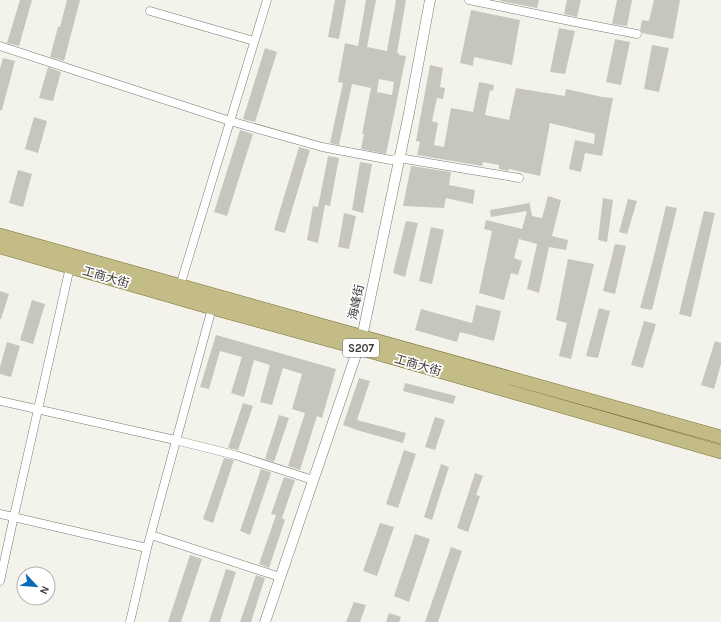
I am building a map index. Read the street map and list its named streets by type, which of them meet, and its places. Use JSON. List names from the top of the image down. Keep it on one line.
{"streets":{"main road":["工商大街","S207"],"street":["海峰街"]},"crossings":[["工商大街","海峰街"]],"north":"bottom right"}
